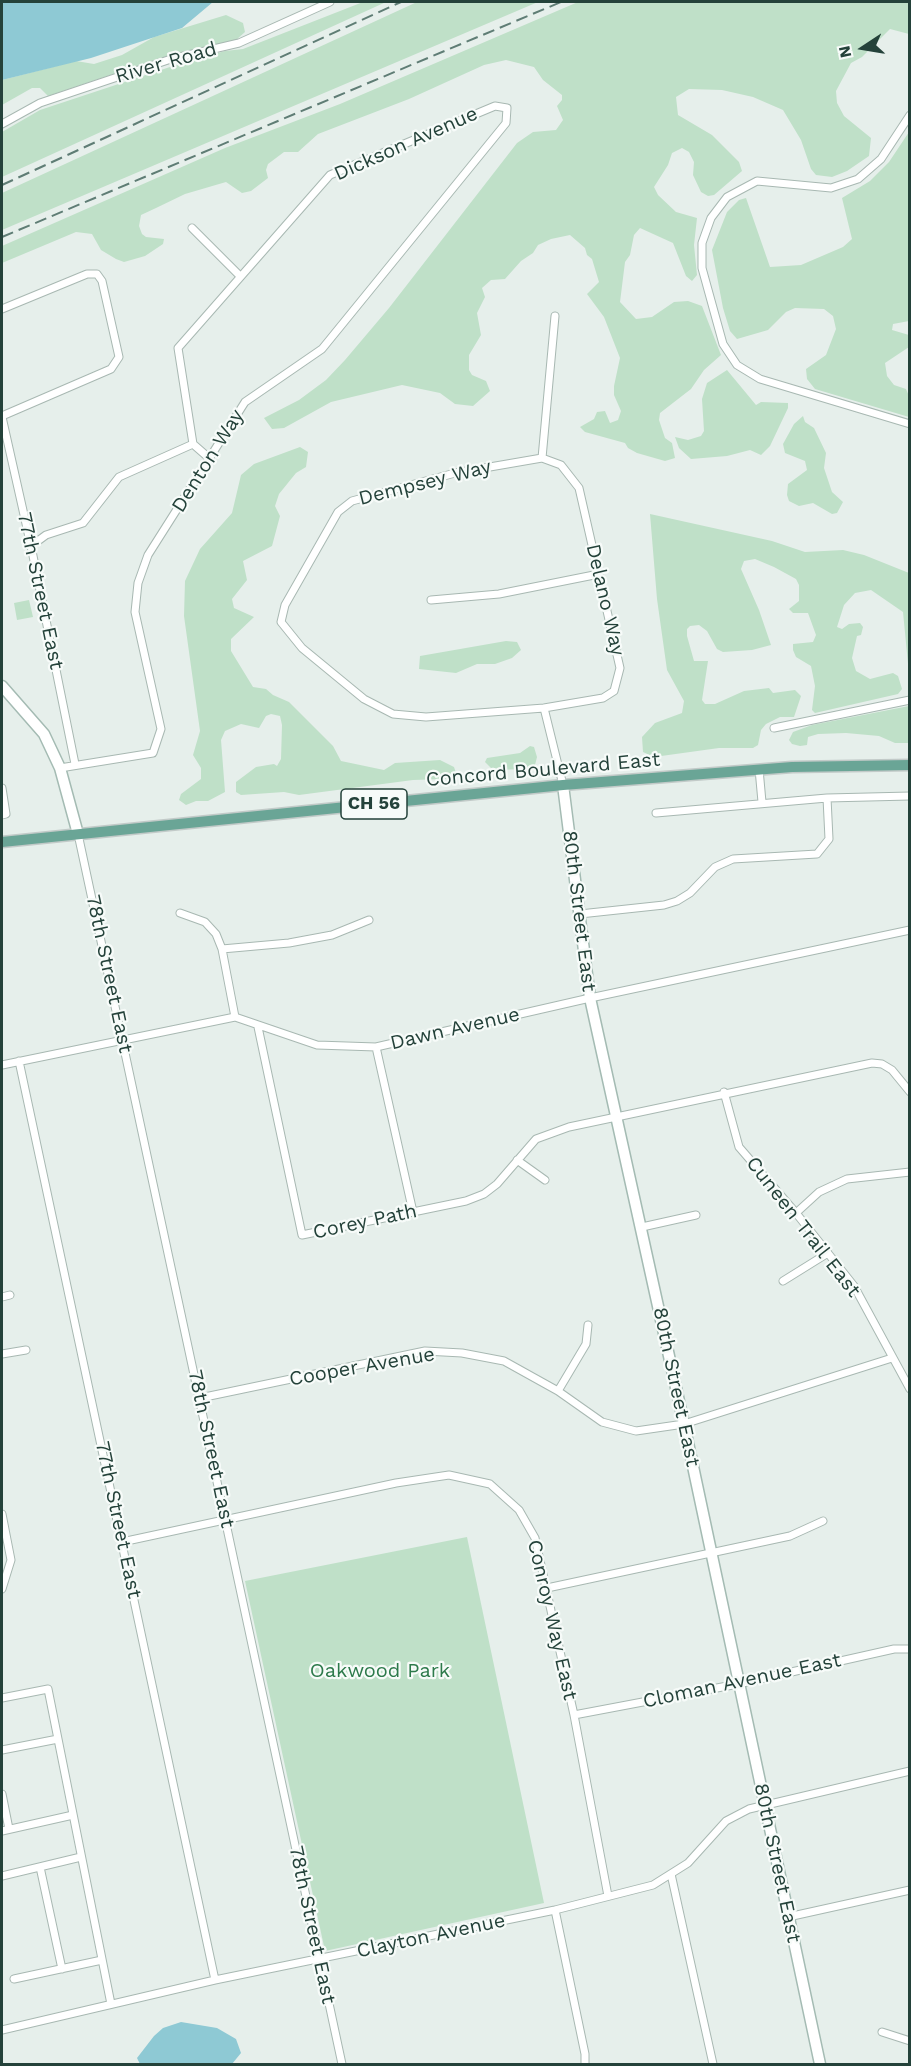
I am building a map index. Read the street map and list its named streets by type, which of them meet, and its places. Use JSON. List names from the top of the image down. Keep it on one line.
{"streets":{"main road":["Concord Boulevard East","CH 56"],"street":["River Road","Dickson Avenue","Denton Way","Dempsey Way","77th Street East","Delano Way","80th Street East","78th Street East","Dawn Avenue","Corey Path","Cuneen Trail East","Cooper Avenue","Conroy Way East","Cloman Avenue East","Clayton Avenue"]},"crossings":[["Dickson Avenue","Denton Way"],["Denton Way","77th Street East"],["Dempsey Way","Delano Way"],["Dempsey Way","80th Street East"],["77th Street East","Conroy Way East"],["77th Street East","Clayton Avenue"],["Delano Way","80th Street East"],["Concord Boulevard East","80th Street East"],["Concord Boulevard East","78th Street East"],["80th Street East","Dawn Avenue"],["80th Street East","Corey Path"],["80th Street East","Cooper Avenue"],["80th Street East","Cloman Avenue East"],["80th Street East","Clayton Avenue"],["78th Street East","Cooper Avenue"],["78th Street East","Conroy Way East"],["78th Street East","Clayton Avenue"],["Dawn Avenue","Corey Path"],["Corey Path","Cuneen Trail East"],["Cuneen Trail East","Cooper Avenue"],["Conroy Way East","Cloman Avenue East"],["Conroy Way East","Clayton Avenue"]],"parks":["Oakwood Park"],"north":"left"}
